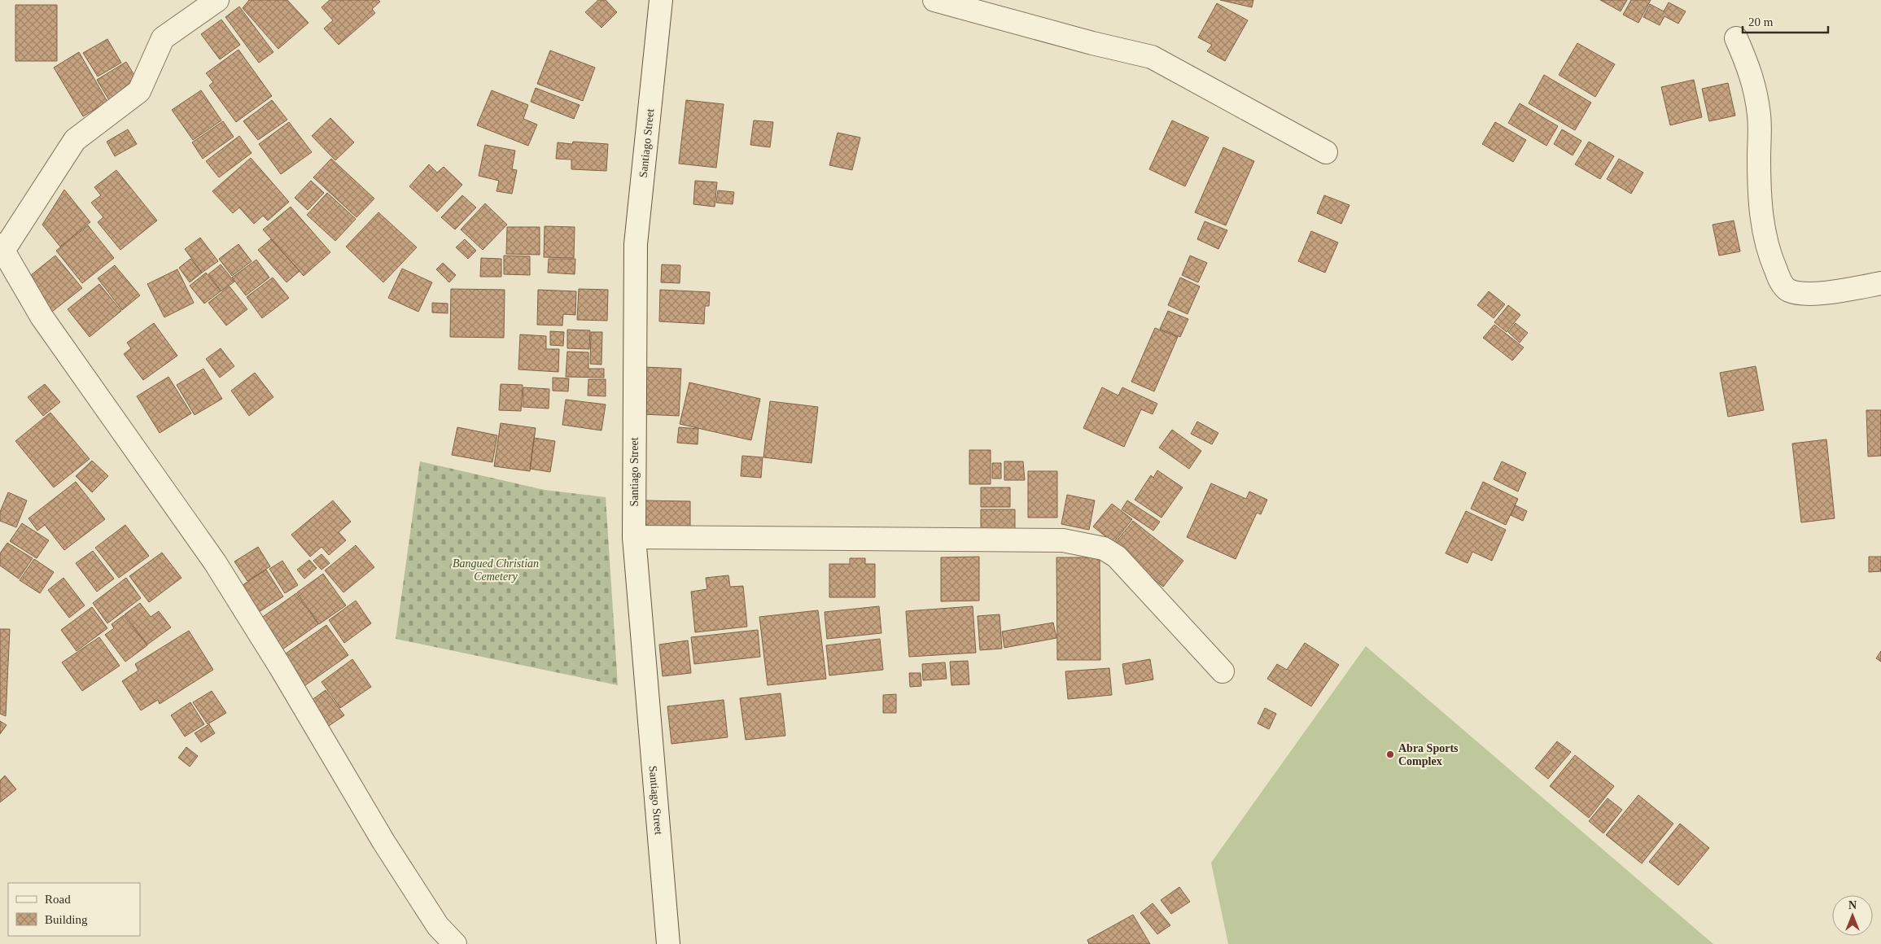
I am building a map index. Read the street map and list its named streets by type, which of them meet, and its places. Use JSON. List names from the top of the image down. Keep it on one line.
{"streets":{"street":["Santiago Street"]},"parks":["Bangued Christian Cemetery"],"places":["Abra Sports Complex"],"legend":["Road","Building"],"scale_bar":"20 m","north":"top"}
